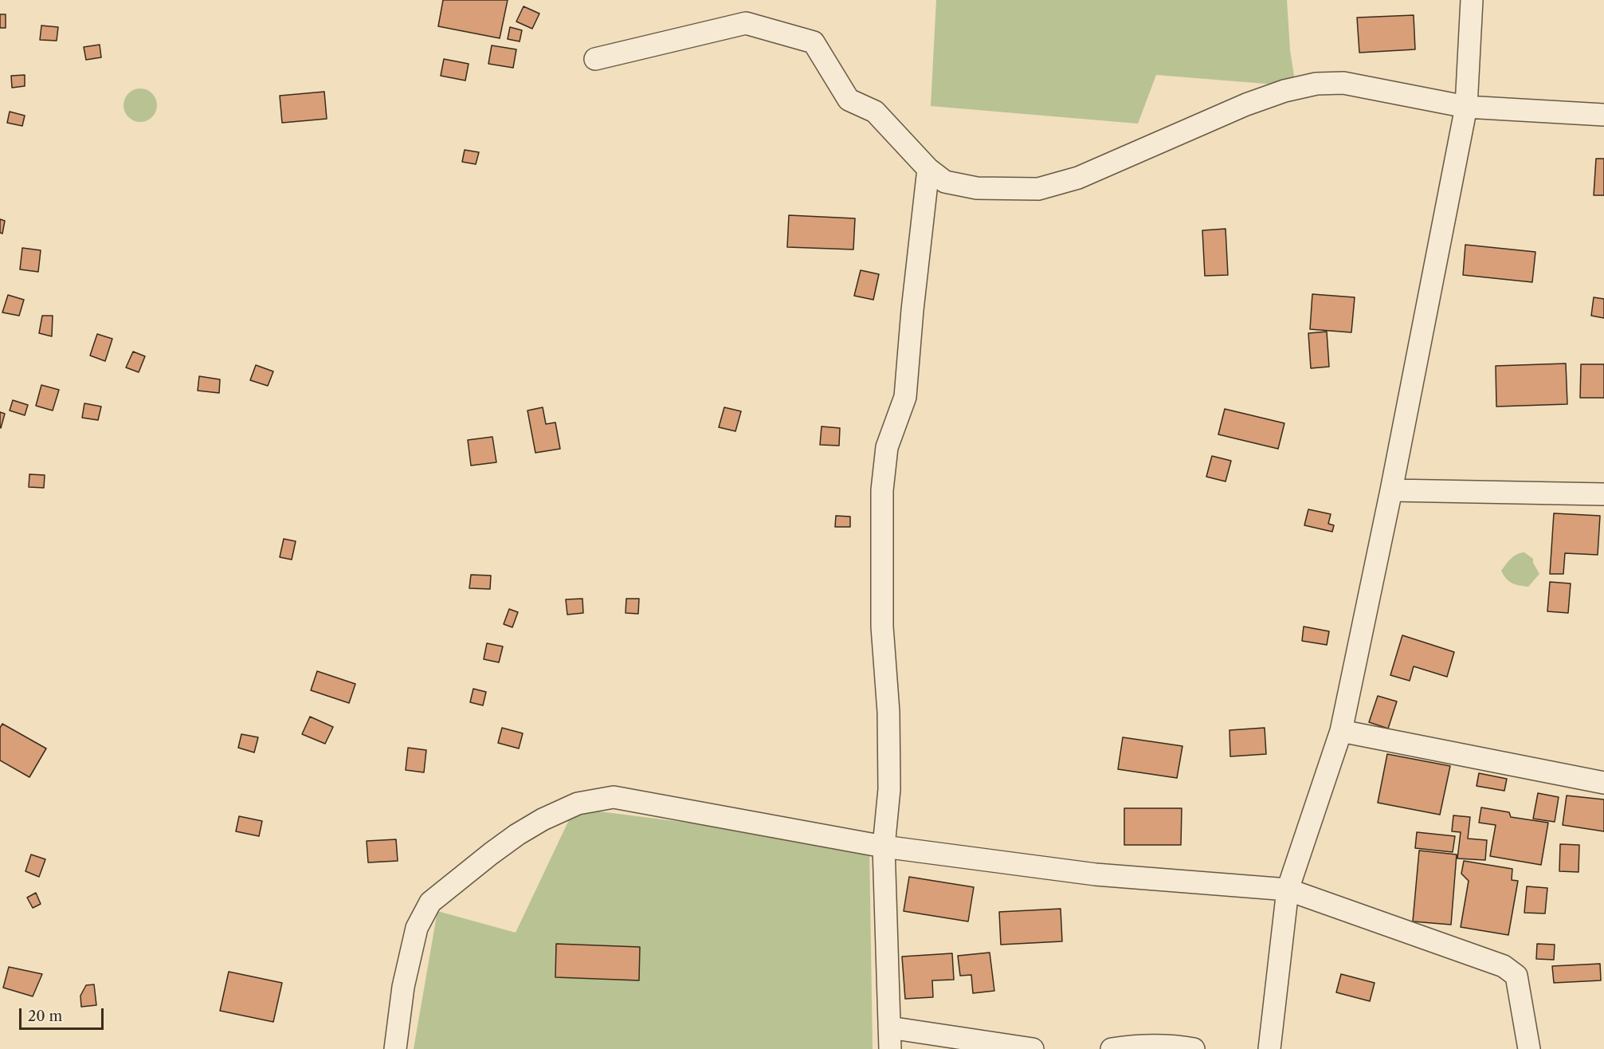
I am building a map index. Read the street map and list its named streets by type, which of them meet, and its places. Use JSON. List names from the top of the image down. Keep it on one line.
{"scale_bar":"20 m"}
